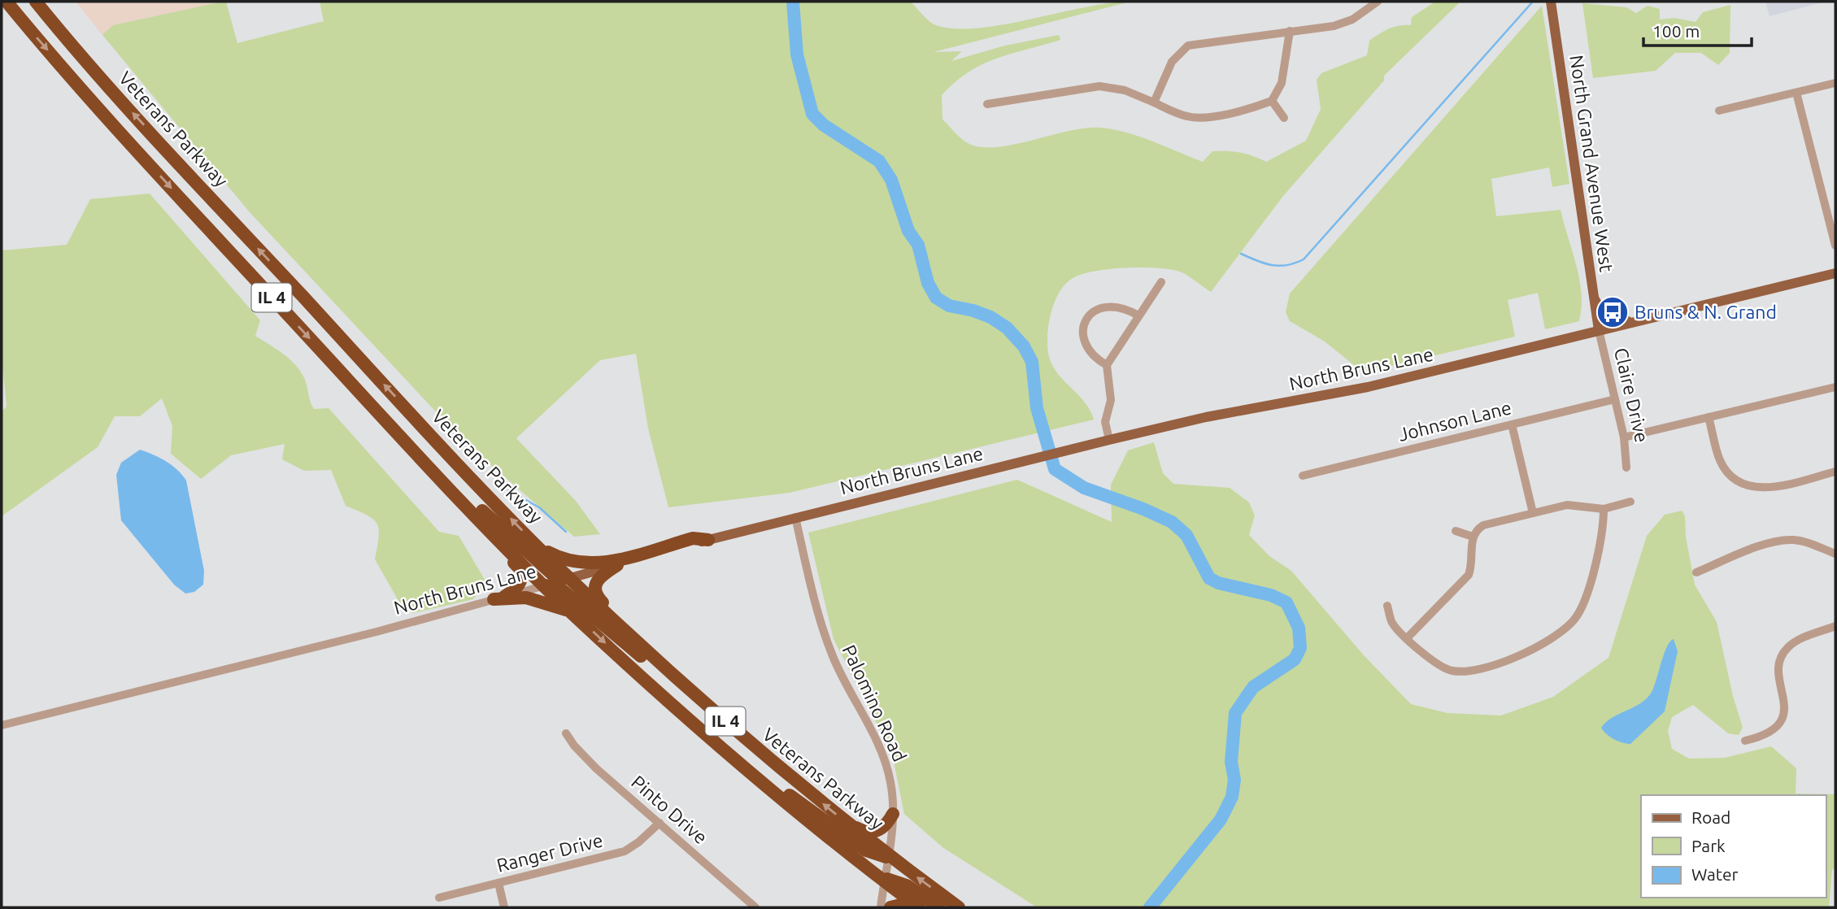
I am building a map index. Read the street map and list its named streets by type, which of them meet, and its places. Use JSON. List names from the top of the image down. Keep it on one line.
{"streets":{"highway":["Veterans Parkway","IL 4"],"main road":["North Grand Avenue West","North Bruns Lane"],"street":["Claire Drive","Johnson Lane","Palomino Road","Pinto Drive","Ranger Drive"]},"crossings":[["Veterans Parkway","North Bruns Lane"],["Veterans Parkway","Palomino Road"],["North Grand Avenue West","North Bruns Lane"],["North Grand Avenue West","Claire Drive"],["IL 4","North Bruns Lane"],["IL 4","Palomino Road"],["North Bruns Lane","Claire Drive"],["North Bruns Lane","Palomino Road"],["Claire Drive","Johnson Lane"],["Pinto Drive","Ranger Drive"]],"places":{"bus stop":["Bruns & N. Grand"]},"legend":["Road","Park","Water"],"scale_bar":"100 m"}
